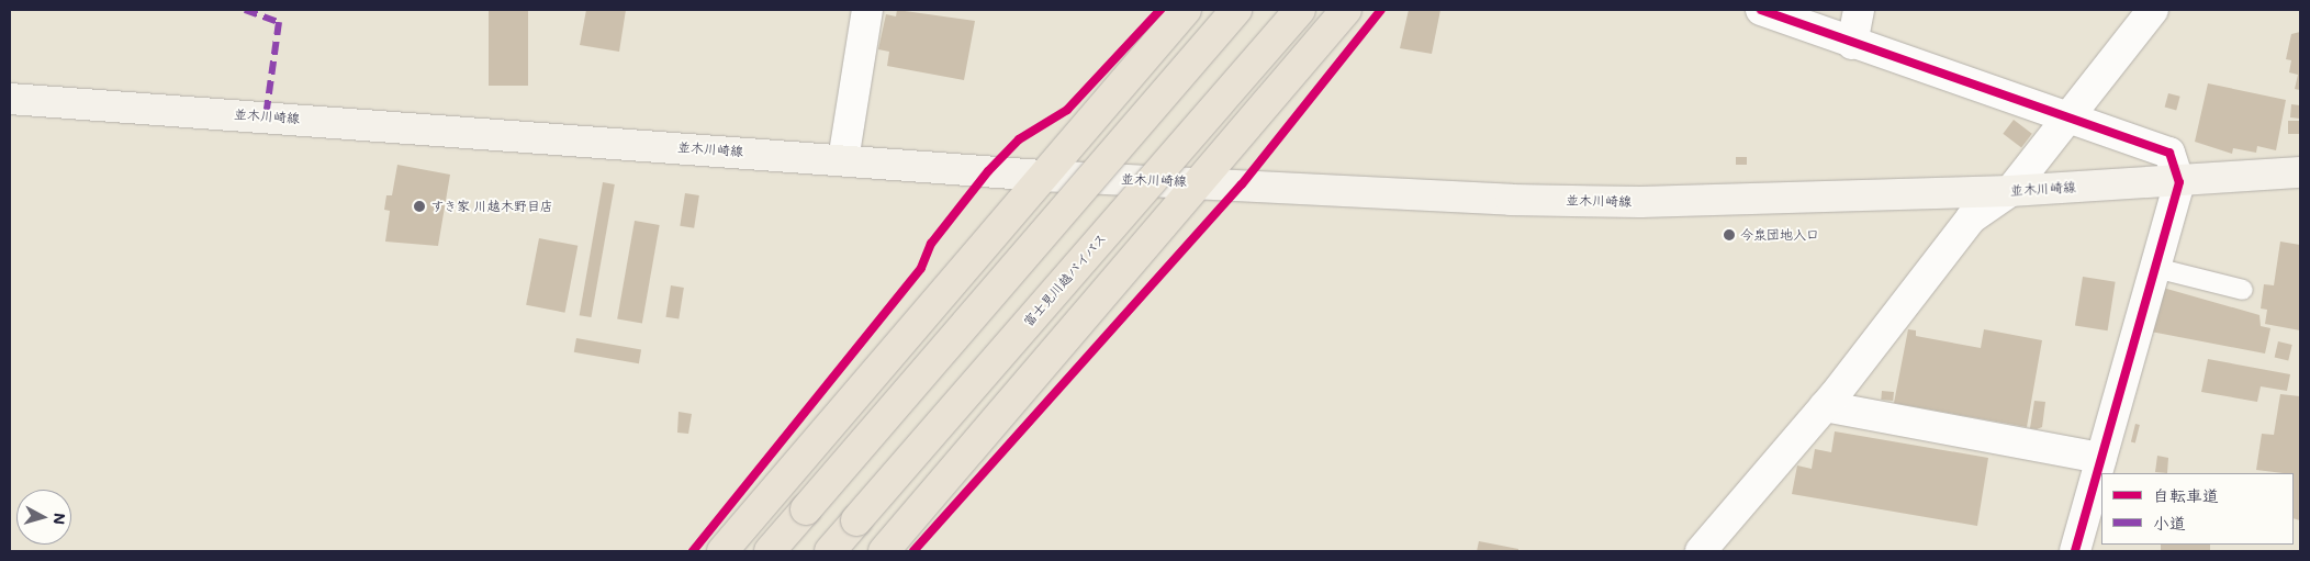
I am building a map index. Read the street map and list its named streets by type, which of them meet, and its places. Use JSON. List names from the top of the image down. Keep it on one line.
{"streets":{"highway":["富士見川越バイパス"],"main road":["並木川崎線"]},"places":["すき家 川越木野目店","今泉団地入口"],"legend":["自転車道","小道"],"north":"right"}
